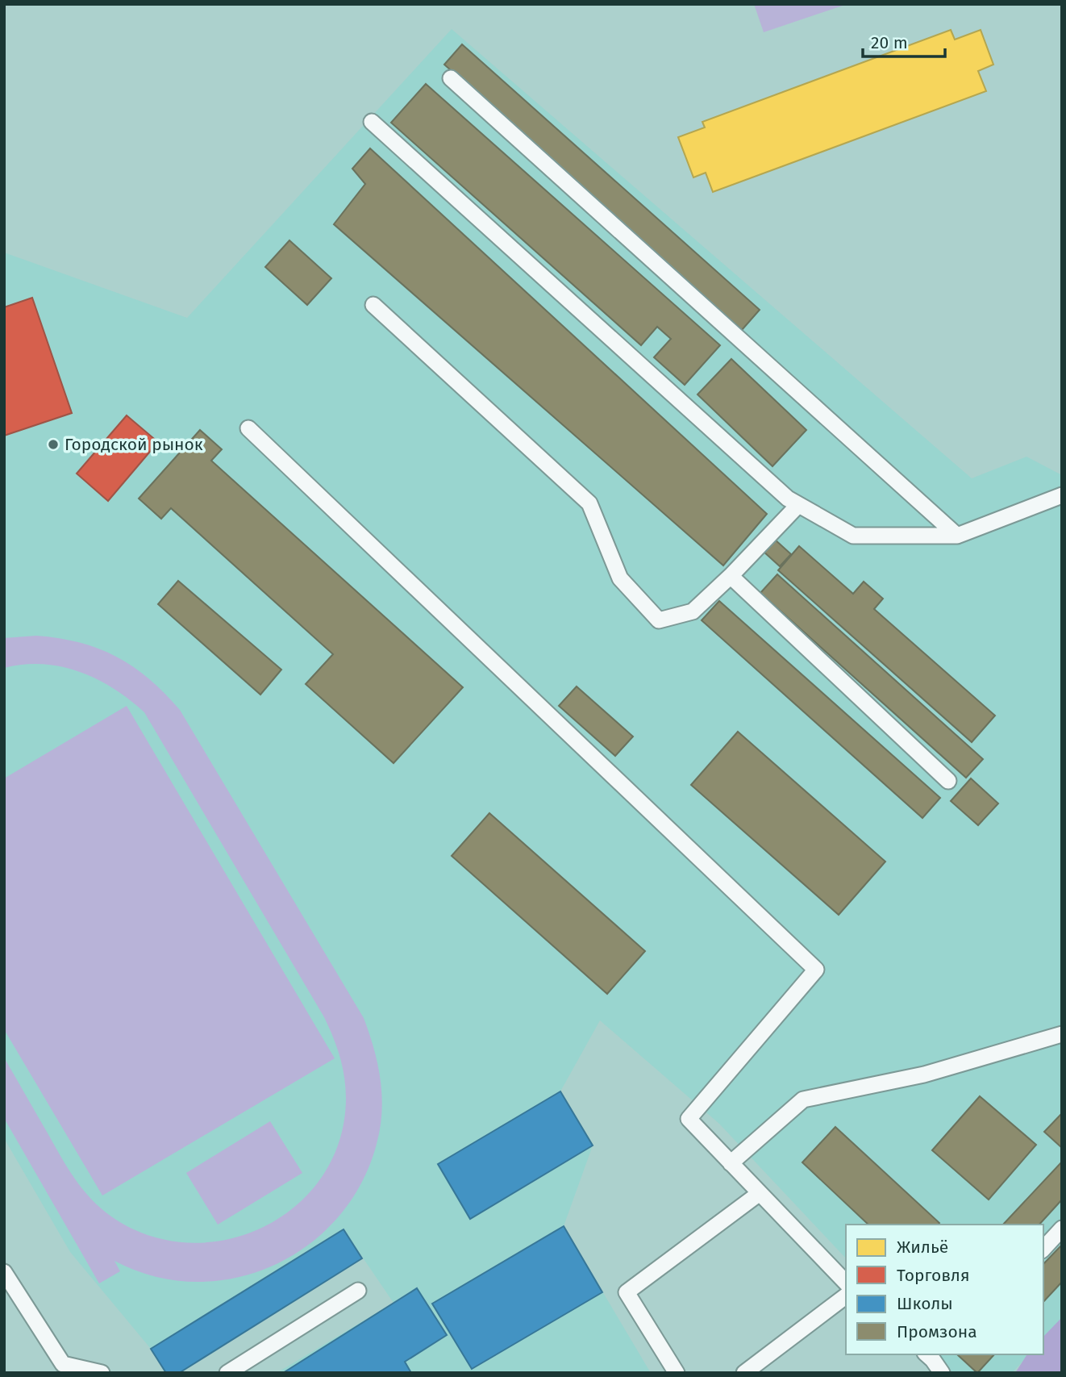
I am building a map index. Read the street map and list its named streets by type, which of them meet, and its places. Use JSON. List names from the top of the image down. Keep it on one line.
{"places":["Городской рынок"],"legend":["Жильё","Торговля","Школы","Промзона"],"scale_bar":"20 m"}
